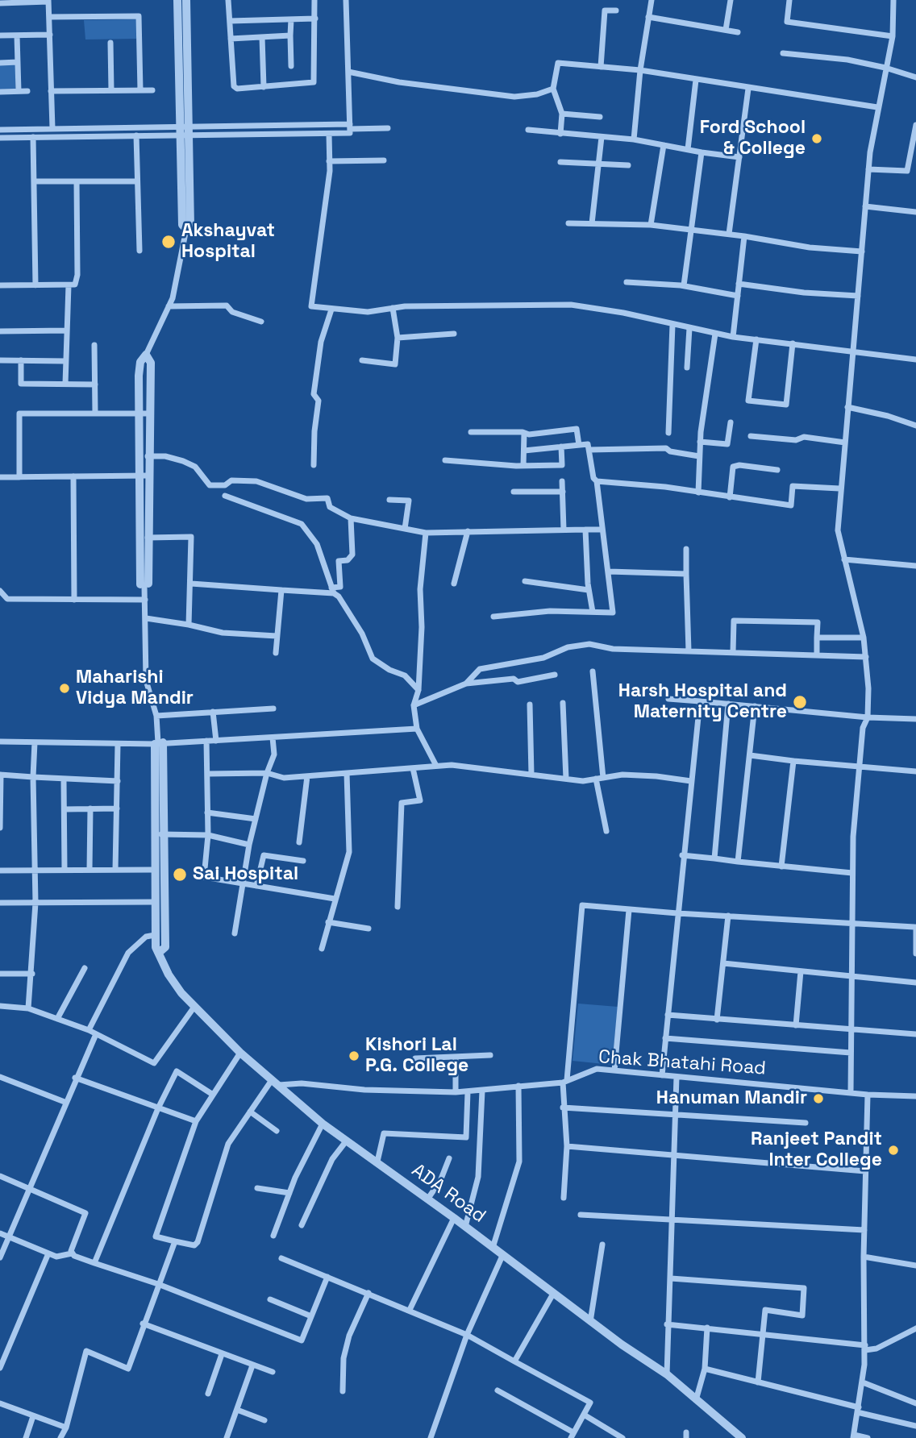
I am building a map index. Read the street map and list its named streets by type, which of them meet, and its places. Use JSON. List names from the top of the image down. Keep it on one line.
{"streets":{"street":["Chak Bhatahi Road","ADA Road"]},"crossings":[["Chak Bhatahi Road","ADA Road"]],"places":["Ford School & College","Akshayvat Hospital","Maharishi Vidya Mandir","Harsh Hospital and Maternity Centre","Sai Hospital","Kishori Lal P.G. College","Hanuman Mandir","Ranjeet Pandit Inter College"]}
